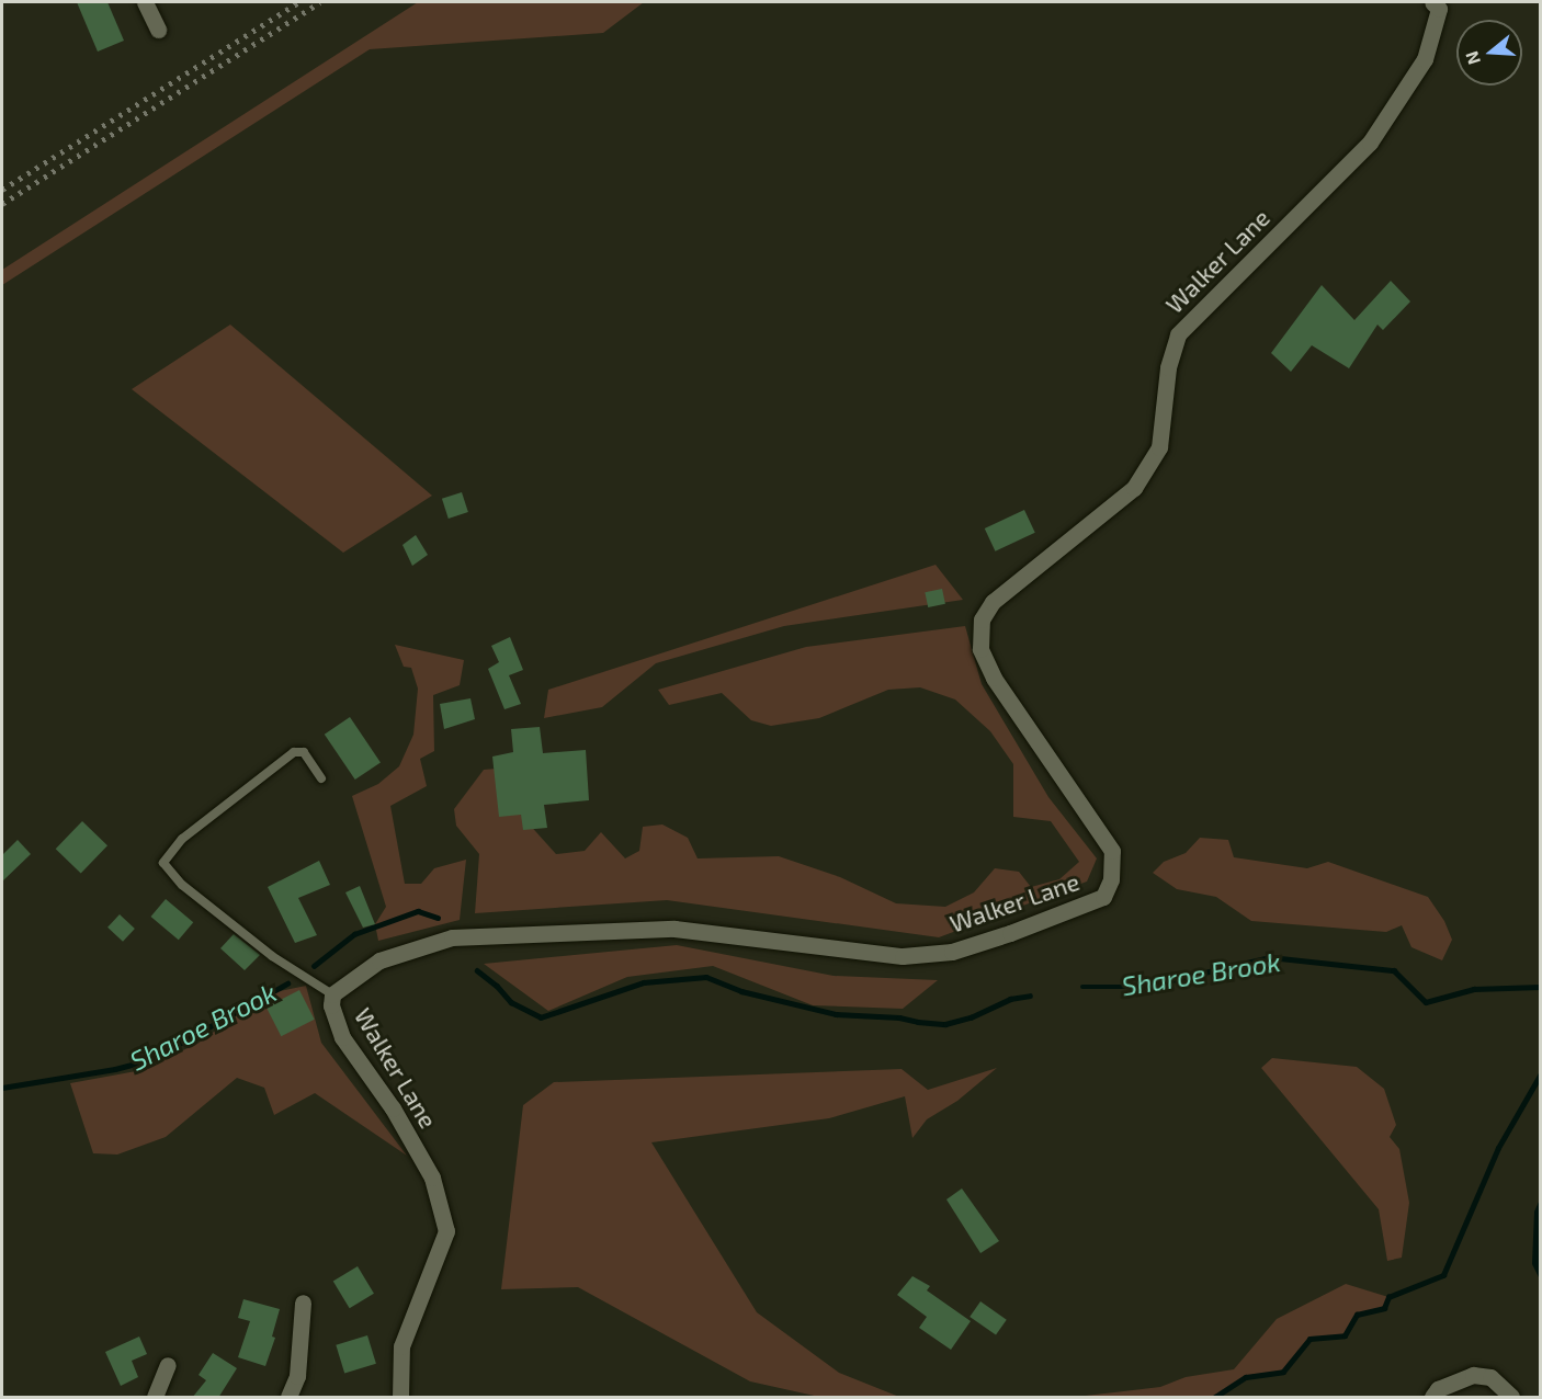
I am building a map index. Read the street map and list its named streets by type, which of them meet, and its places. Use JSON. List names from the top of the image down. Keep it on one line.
{"streets":{"street":["Walker Lane"]},"water":["Sharoe Brook"],"north":"left"}
